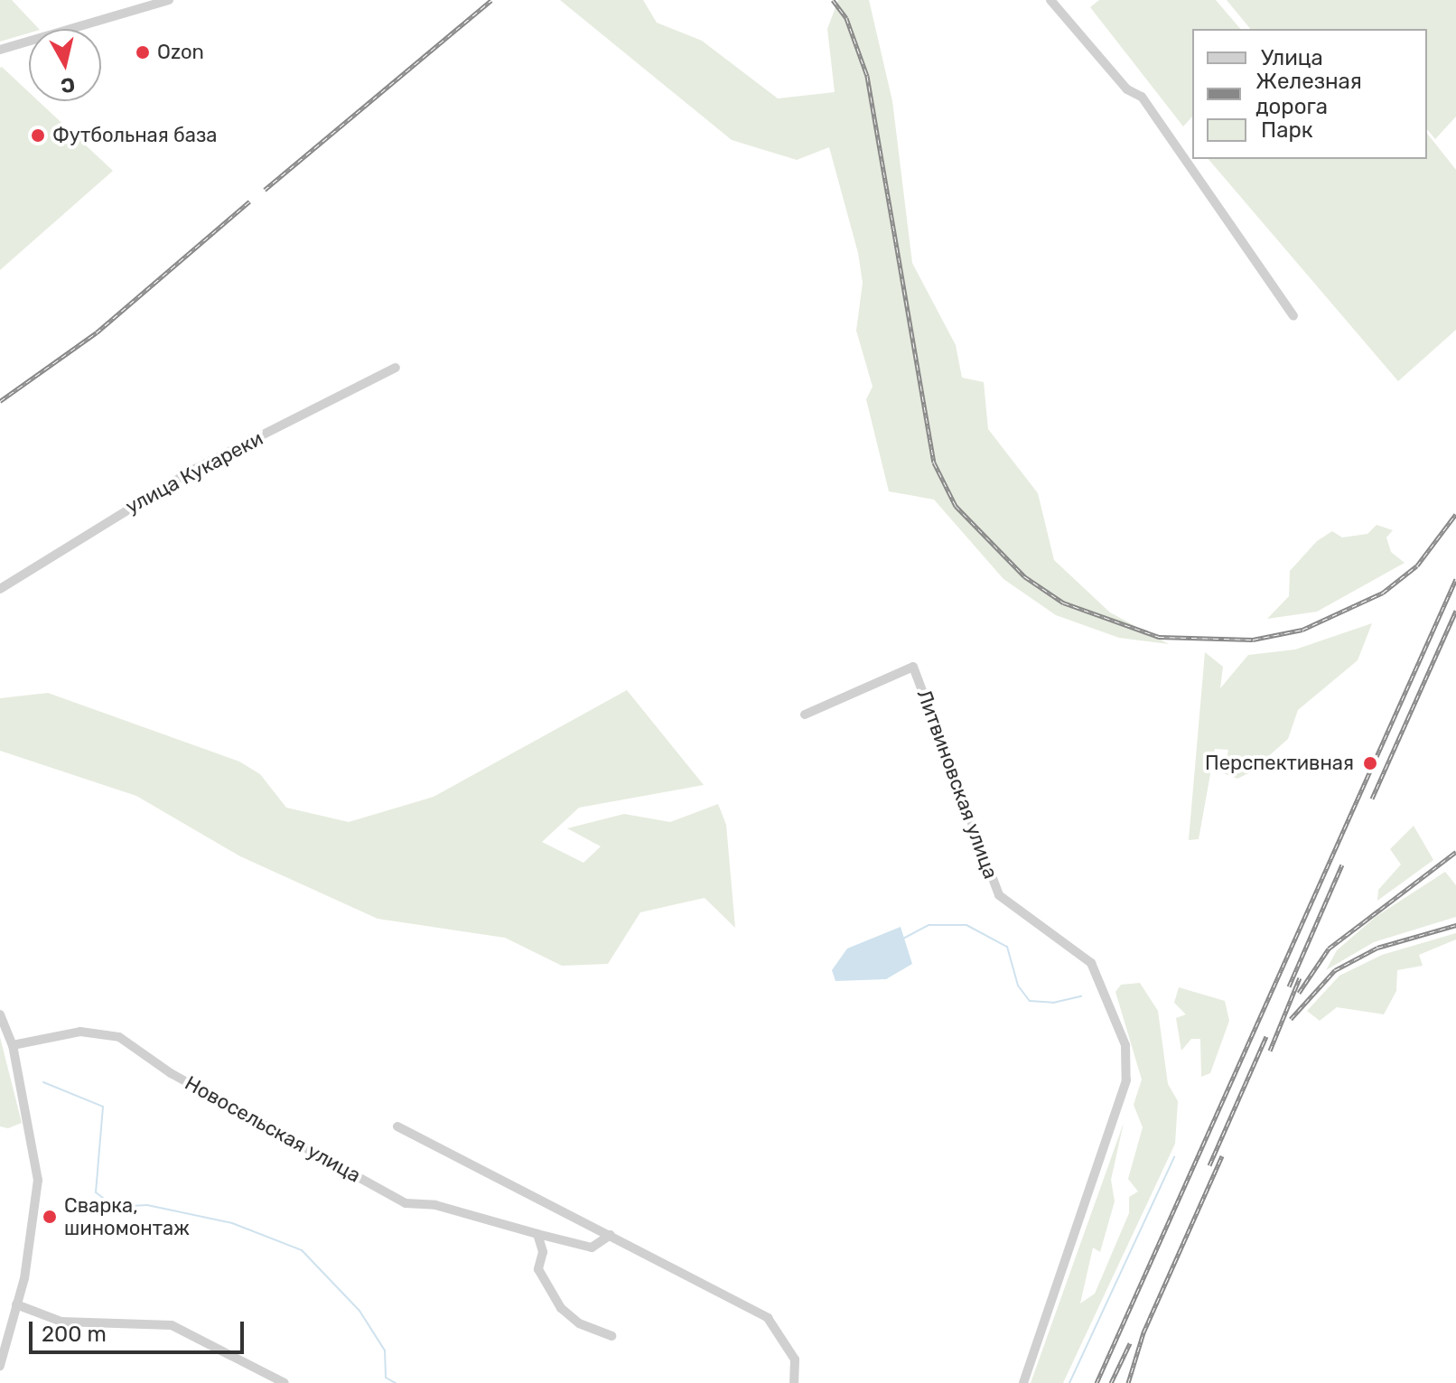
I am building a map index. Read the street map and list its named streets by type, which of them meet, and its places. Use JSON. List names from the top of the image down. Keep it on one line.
{"streets":{"street":["улица Кукареки","Литвиновская улица","Новосельская улица"]},"places":["Ozon","Футбольная база","Перспективная","Сварка, шиномонтаж"],"legend":["Улица","Железная дорога","Парк"],"scale_bar":"200 m","north":"bottom"}
